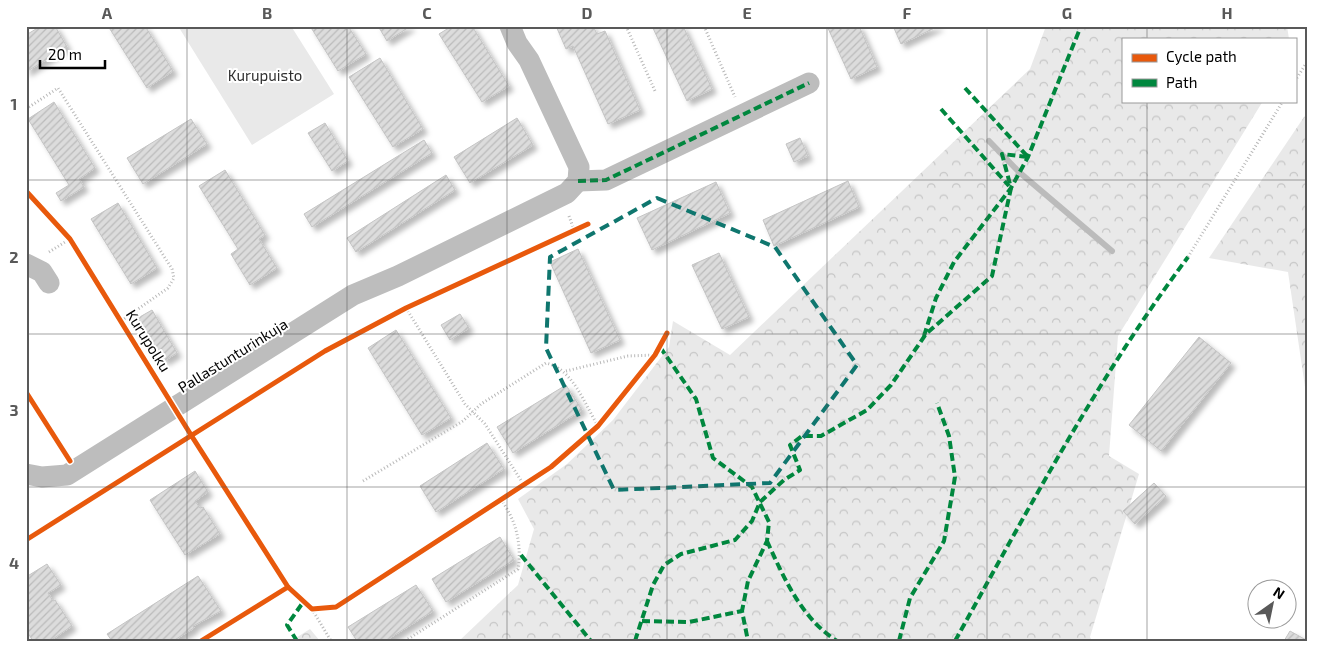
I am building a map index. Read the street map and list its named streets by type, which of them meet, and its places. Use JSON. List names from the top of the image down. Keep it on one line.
{"streets":{"street":["Pallastunturinkuja"],"cycle path":["Kurupolku"]},"parks":["Kurupuisto"],"legend":["Cycle path","Path"],"scale_bar":"20 m","north":"top right","grid":{"columns":["A","B","C","D","E","F","G","H"],"rows":["1","2","3","4"]}}
